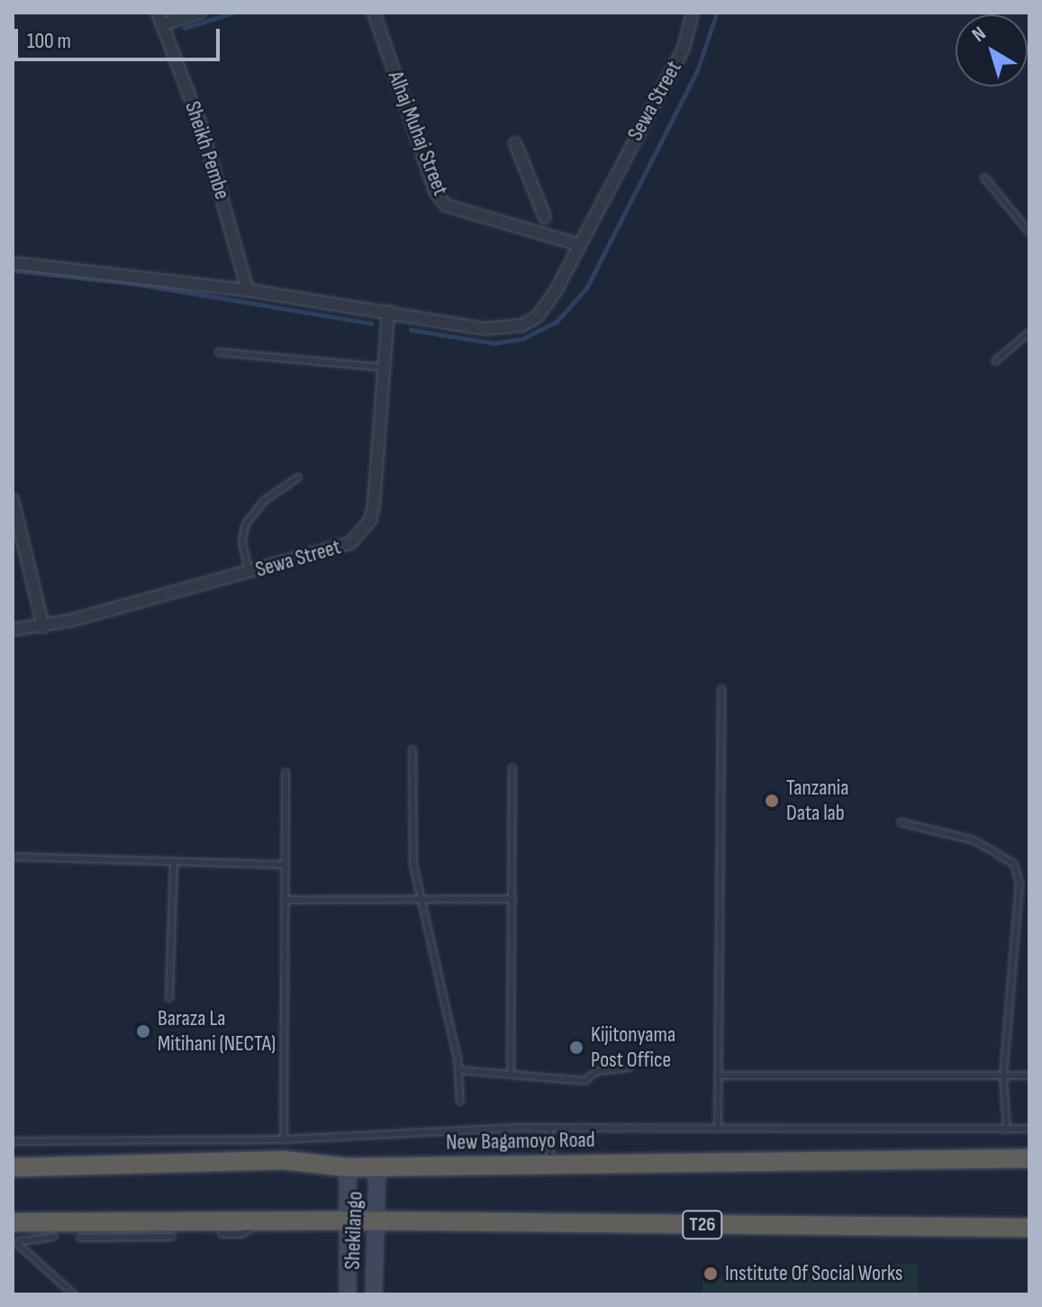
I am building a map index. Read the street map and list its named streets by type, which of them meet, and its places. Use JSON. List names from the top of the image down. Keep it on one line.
{"streets":{"highway":["New Bagamoyo Road","T26"],"main road":["Shekilango"],"street":["Sewa Street","Alhaj Muhaj Street","Sheikh Pembe"]},"crossings":[["Sewa Street","Alhaj Muhaj Street"],["Sewa Street","Sheikh Pembe"],["New Bagamoyo Road","Shekilango"],["T26","Shekilango"]],"places":["Tanzania Data lab","Baraza La Mitihani (NECTA)","Kijitonyama Post Office","Institute Of Social Works"],"scale_bar":"100 m","north":"top left"}
